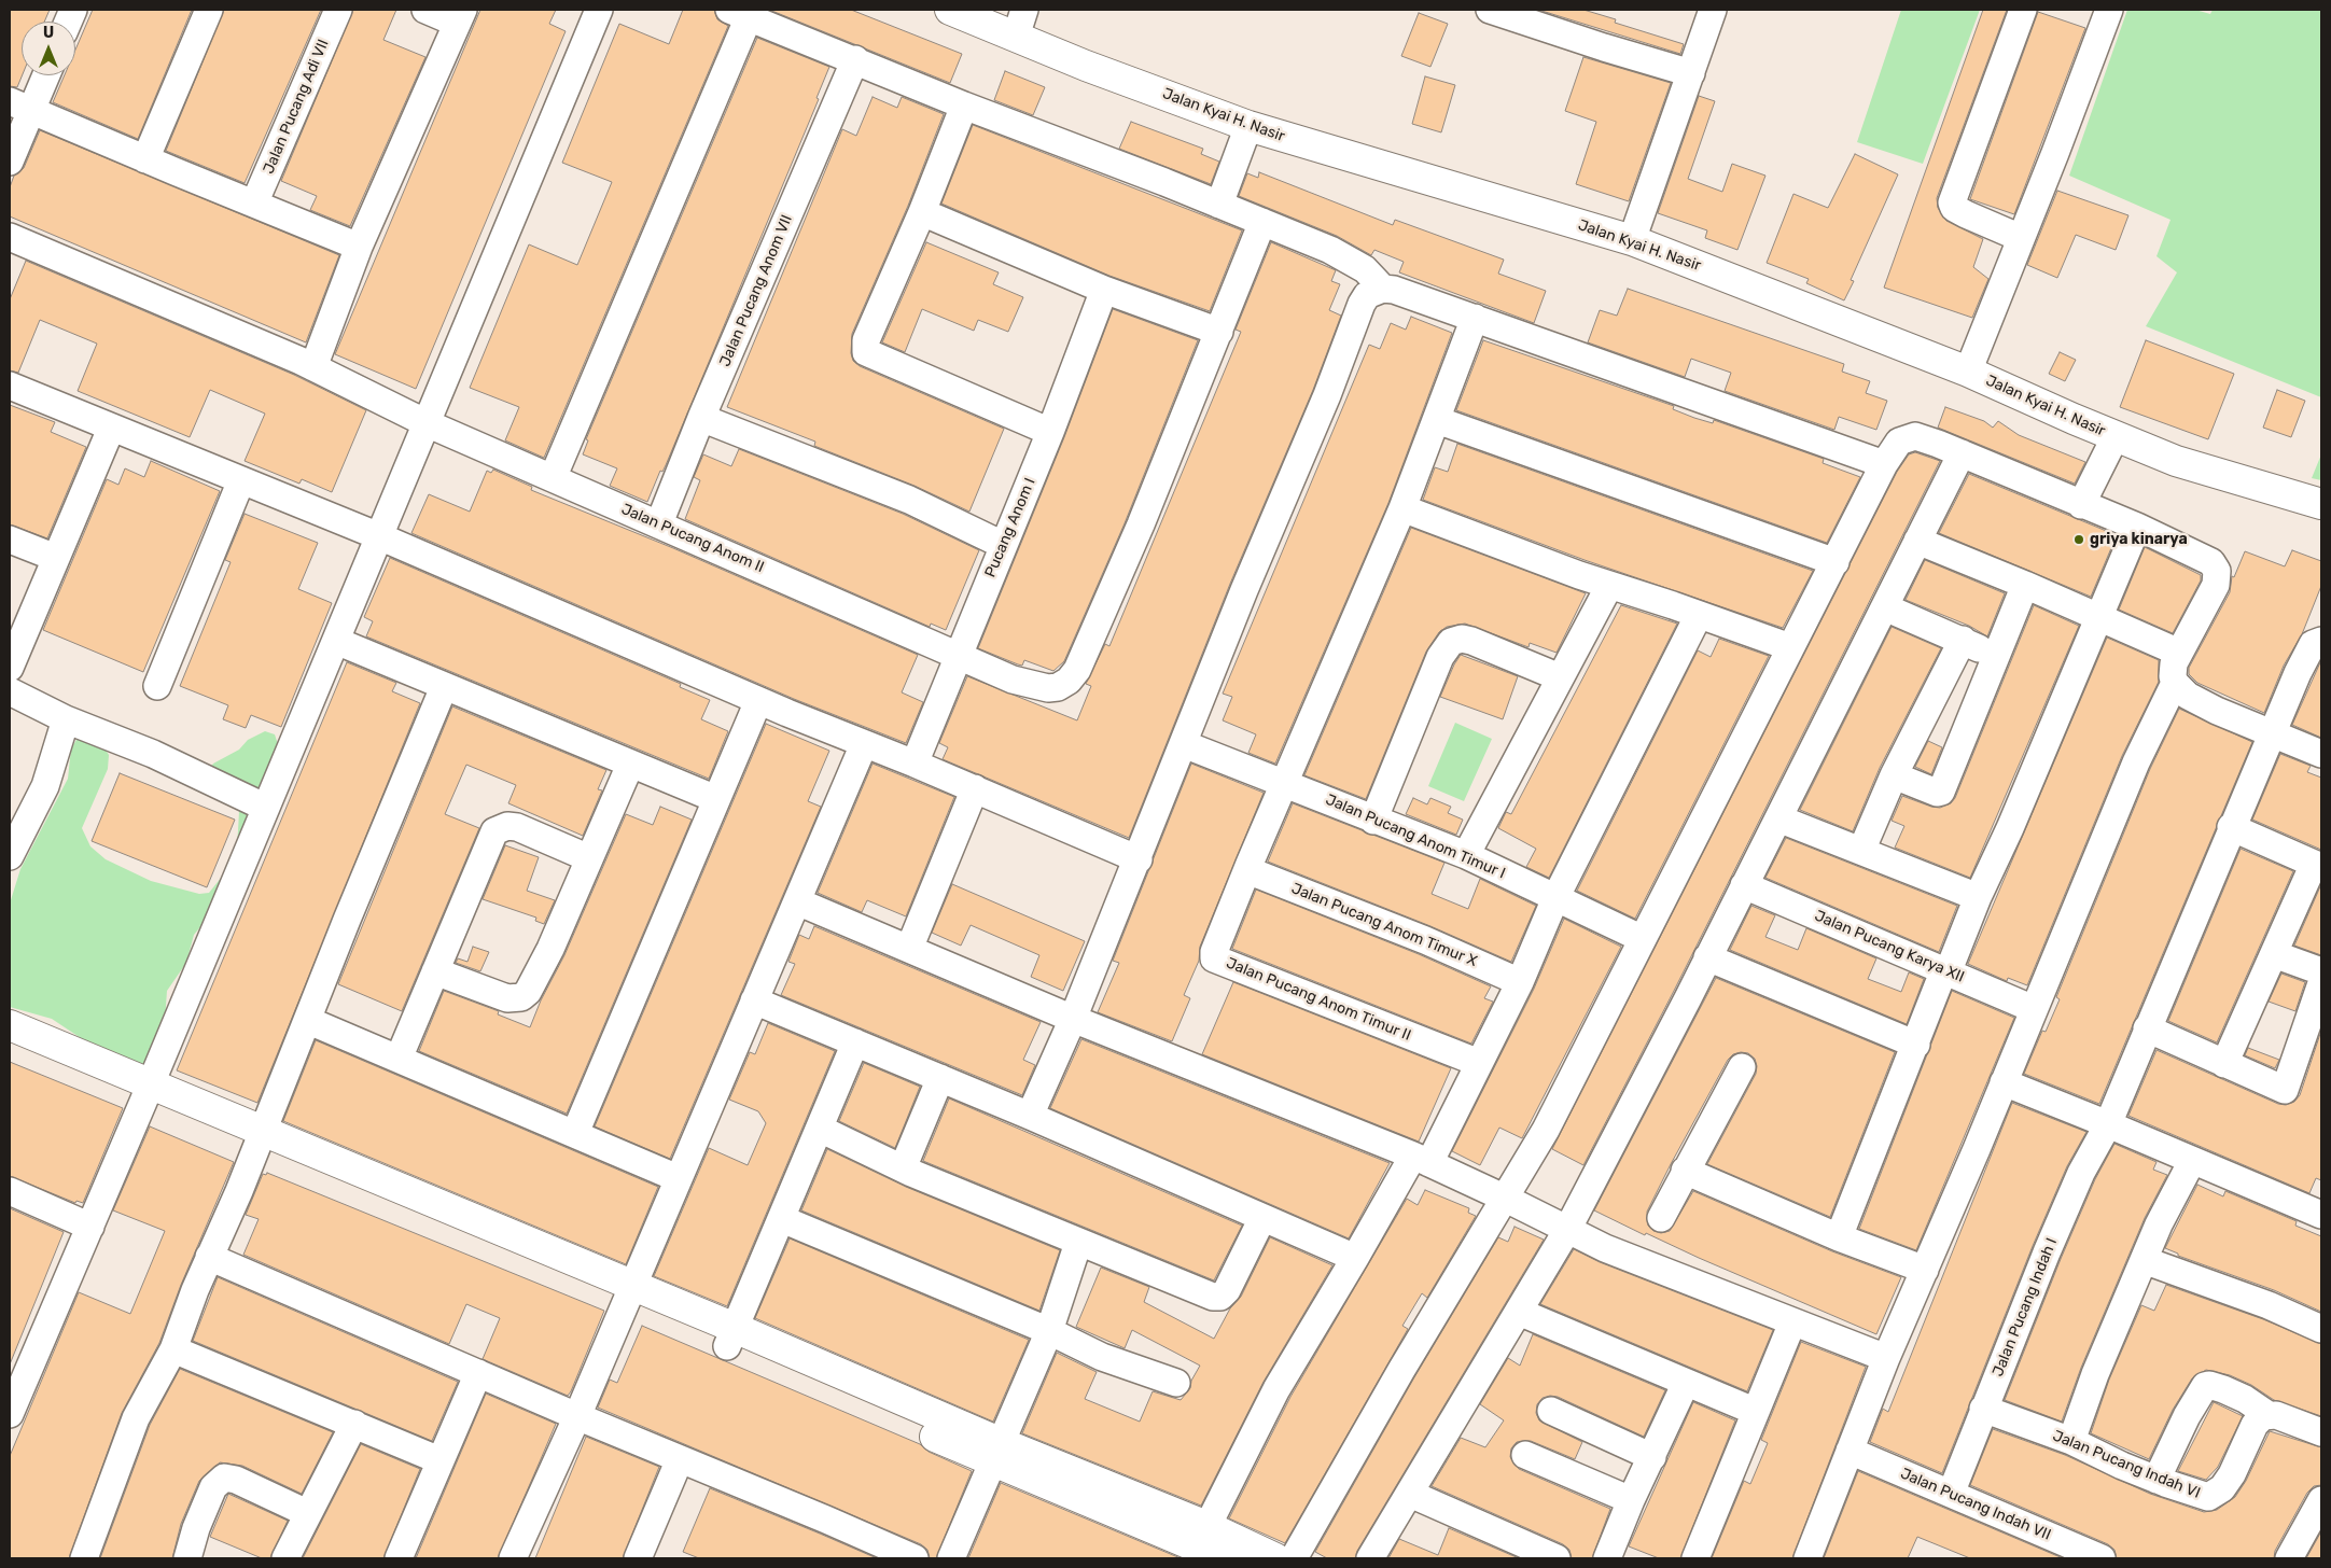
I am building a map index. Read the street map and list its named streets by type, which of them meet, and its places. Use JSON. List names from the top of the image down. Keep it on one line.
{"streets":{"main road":["Jalan Kyai H. Nasir"],"street":["Jalan Pucang Adi VII","Jalan Pucang Anom VII","Pucang Anom I","Jalan Pucang Anom II","Jalan Pucang Anom Timur I","Jalan Pucang Anom Timur X","Jalan Pucang Karya XII","Jalan Pucang Anom Timur II","Jalan Pucang Indah I","Jalan Pucang Indah VI","Jalan Pucang Indah VII"]},"crossings":[["Jalan Pucang Anom VII","Jalan Pucang Anom II"],["Pucang Anom I","Jalan Pucang Anom II"],["Jalan Pucang Anom Timur I","Jalan Pucang Anom Timur II"],["Jalan Pucang Anom Timur X","Jalan Pucang Anom Timur II"],["Jalan Pucang Indah I","Jalan Pucang Indah VI"],["Jalan Pucang Indah I","Jalan Pucang Indah VII"]],"places":["griya kinarya"],"north":"top"}
